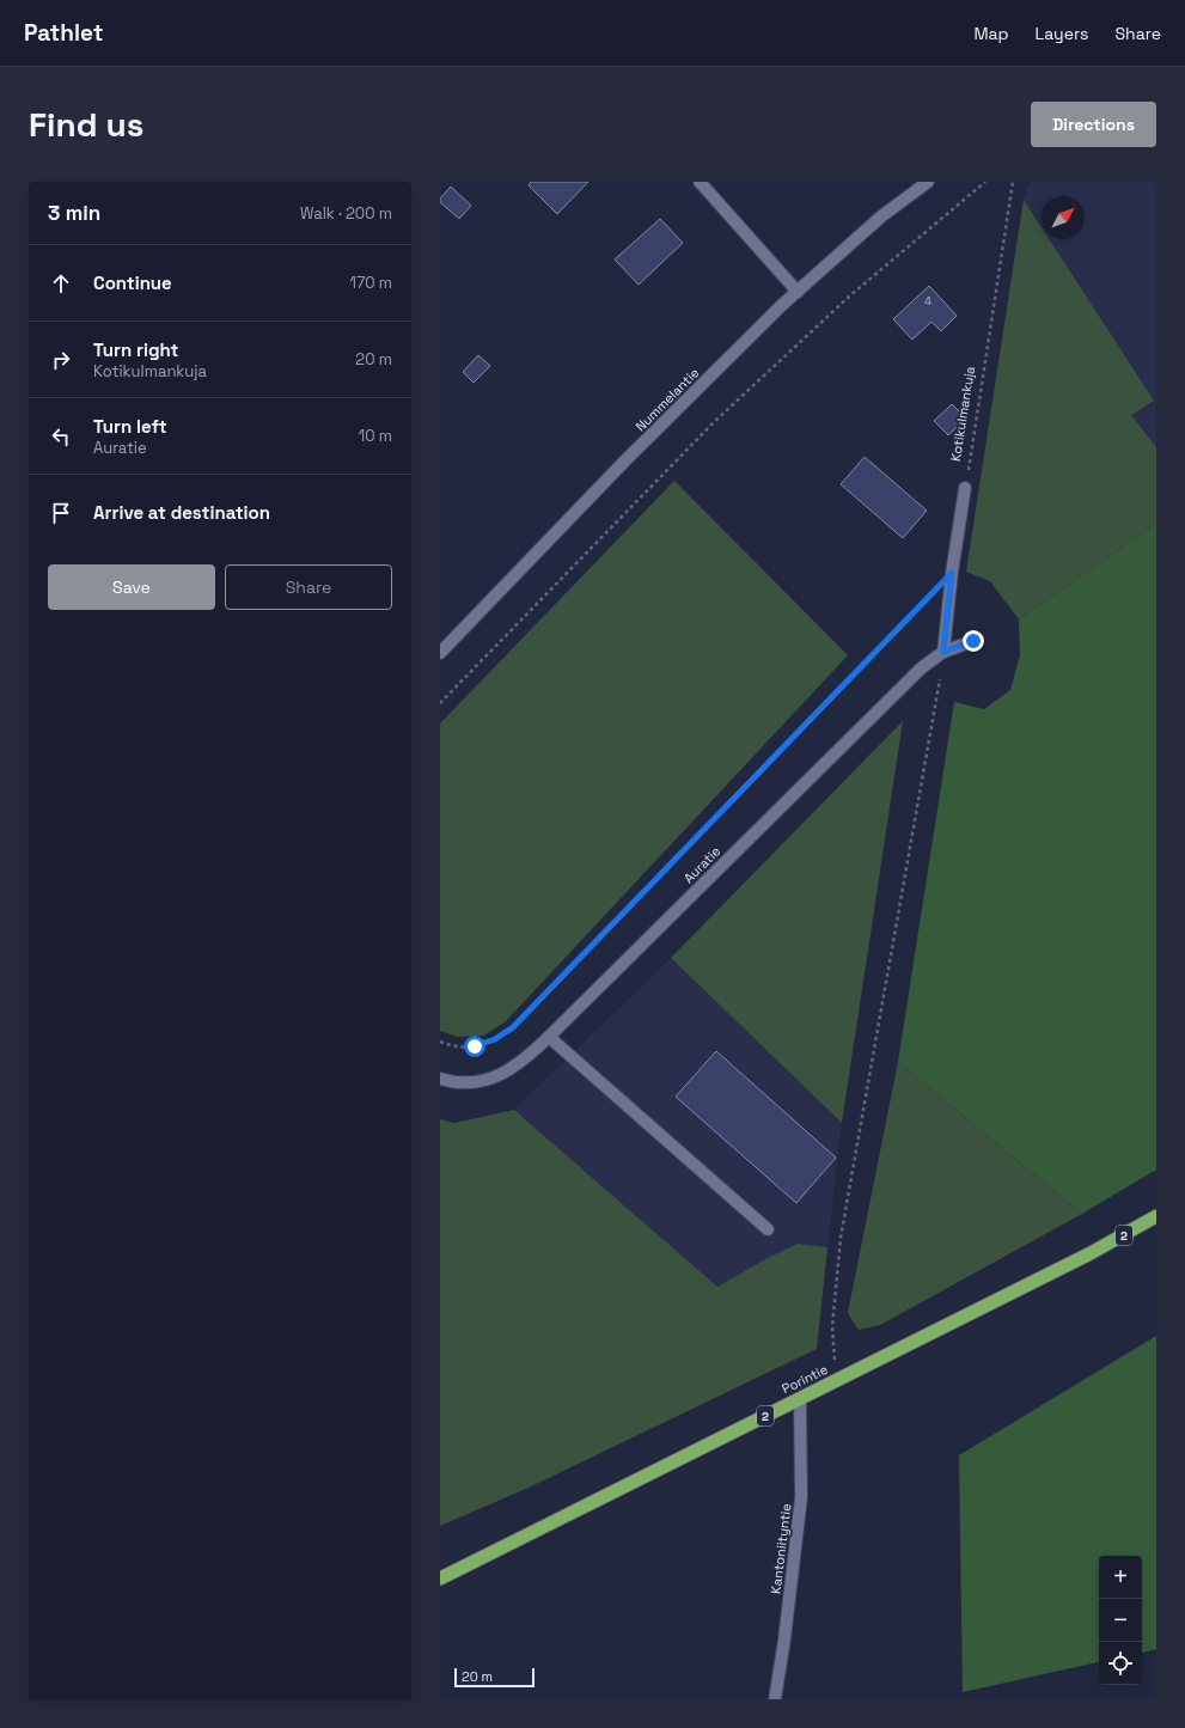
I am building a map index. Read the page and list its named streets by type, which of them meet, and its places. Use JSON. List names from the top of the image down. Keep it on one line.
{"streets":{"highway":["2","Porintie"],"street":["Nummelantie","Auratie","Kantoniityntie"],"path":["Kotikulmankuja"]},"crossings":[["Porintie","Kantoniityntie"]],"house_numbers":["4"],"scale_bar":"20 m","north":"top right","page":{"header":"Pathlet","nav":["Map","Layers","Share"],"buttons":["Directions",["Save","Share"]],"title":"Find us","heading":["3 min","Walk · 200 m"],"list":[["Continue","170 m"],["Turn right","Kotikulmankuja","20 m"],["Turn left","Auratie","10 m"],"Arrive at destination"],"map_buttons":["+","−"],"scale":"20 m"}}
